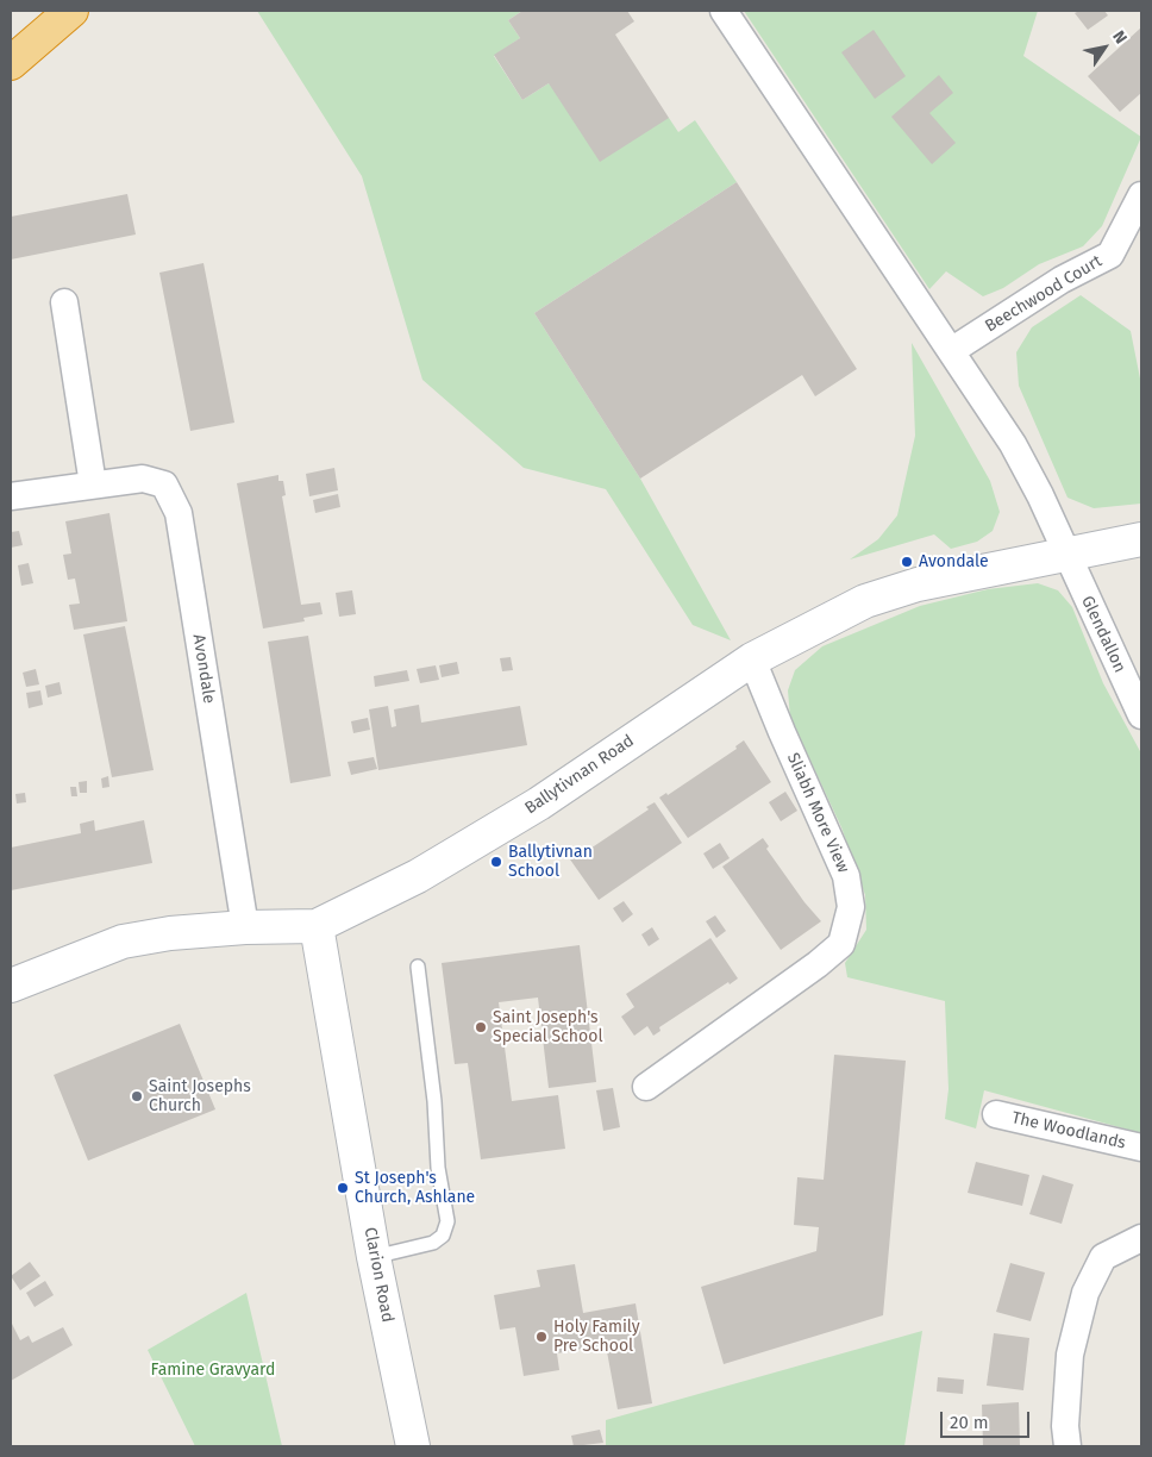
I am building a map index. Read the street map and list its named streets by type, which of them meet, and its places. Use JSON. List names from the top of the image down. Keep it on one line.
{"streets":{"street":["Beechwood Court","Glendallon","Avondale","Ballytivnan Road","Sliabh More View","The Woodlands","Clarion Road"]},"crossings":[["Beechwood Court","Glendallon"],["Glendallon","Ballytivnan Road"],["Avondale","Ballytivnan Road"],["Ballytivnan Road","Sliabh More View"],["Ballytivnan Road","Clarion Road"]],"parks":["Famine Gravyard"],"places":["Avondale","Ballytivnan School","Saint Joseph's Special School","Saint Josephs Church","St Joseph's Church, Ashlane","Holy Family Pre School"],"scale_bar":"20 m","north":"top right"}
